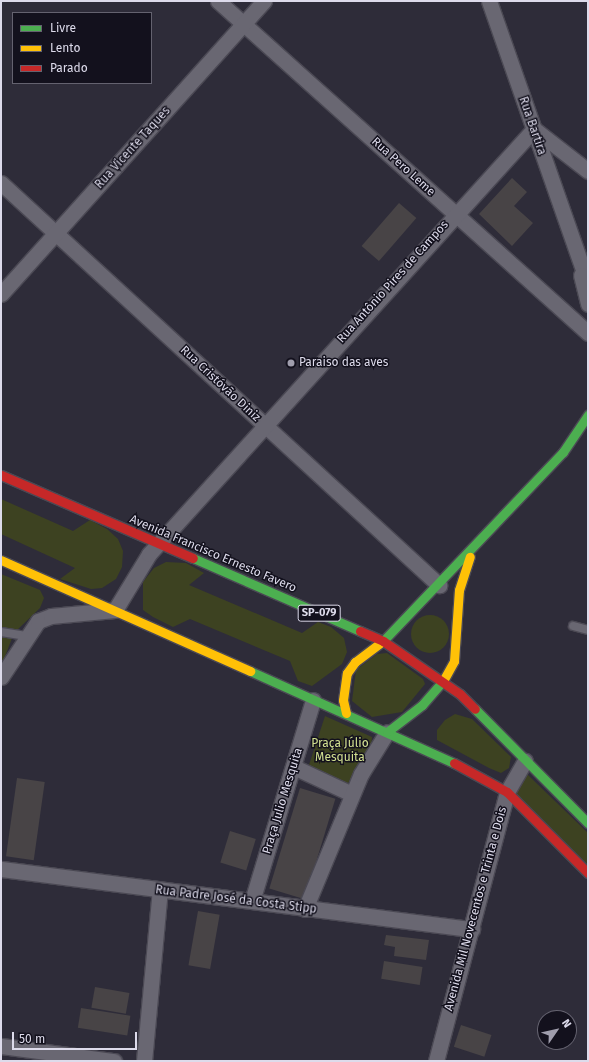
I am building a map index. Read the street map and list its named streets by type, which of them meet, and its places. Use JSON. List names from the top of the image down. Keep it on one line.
{"streets":{"main road":["Avenida Francisco Ernesto Favero","SP-079"],"street":["Rua Bartira","Rua Vicente Taques","Rua Pero Leme","Rua Antônio Pires de Campos","Rua Cristóvão Diniz","Praça Julio Mesquita","Rua Padre José da Costa Stipp","Avenida Mil Novecentos e Trinta e Dois"]},"crossings":[["Rua Bartira","Rua Antônio Pires de Campos"],["Rua Vicente Taques","Rua Pero Leme"],["Rua Vicente Taques","Rua Cristóvão Diniz"],["Rua Pero Leme","Rua Antônio Pires de Campos"],["Rua Antônio Pires de Campos","Rua Cristóvão Diniz"],["Rua Antônio Pires de Campos","Avenida Francisco Ernesto Favero"],["Avenida Francisco Ernesto Favero","Avenida Mil Novecentos e Trinta e Dois"],["Praça Julio Mesquita","Rua Padre José da Costa Stipp"],["Rua Padre José da Costa Stipp","Avenida Mil Novecentos e Trinta e Dois"]],"parks":["Praça Júlio Mesquita"],"places":["Paraiso das aves"],"legend":["Livre","Lento","Parado"],"scale_bar":"50 m","north":"top right"}
